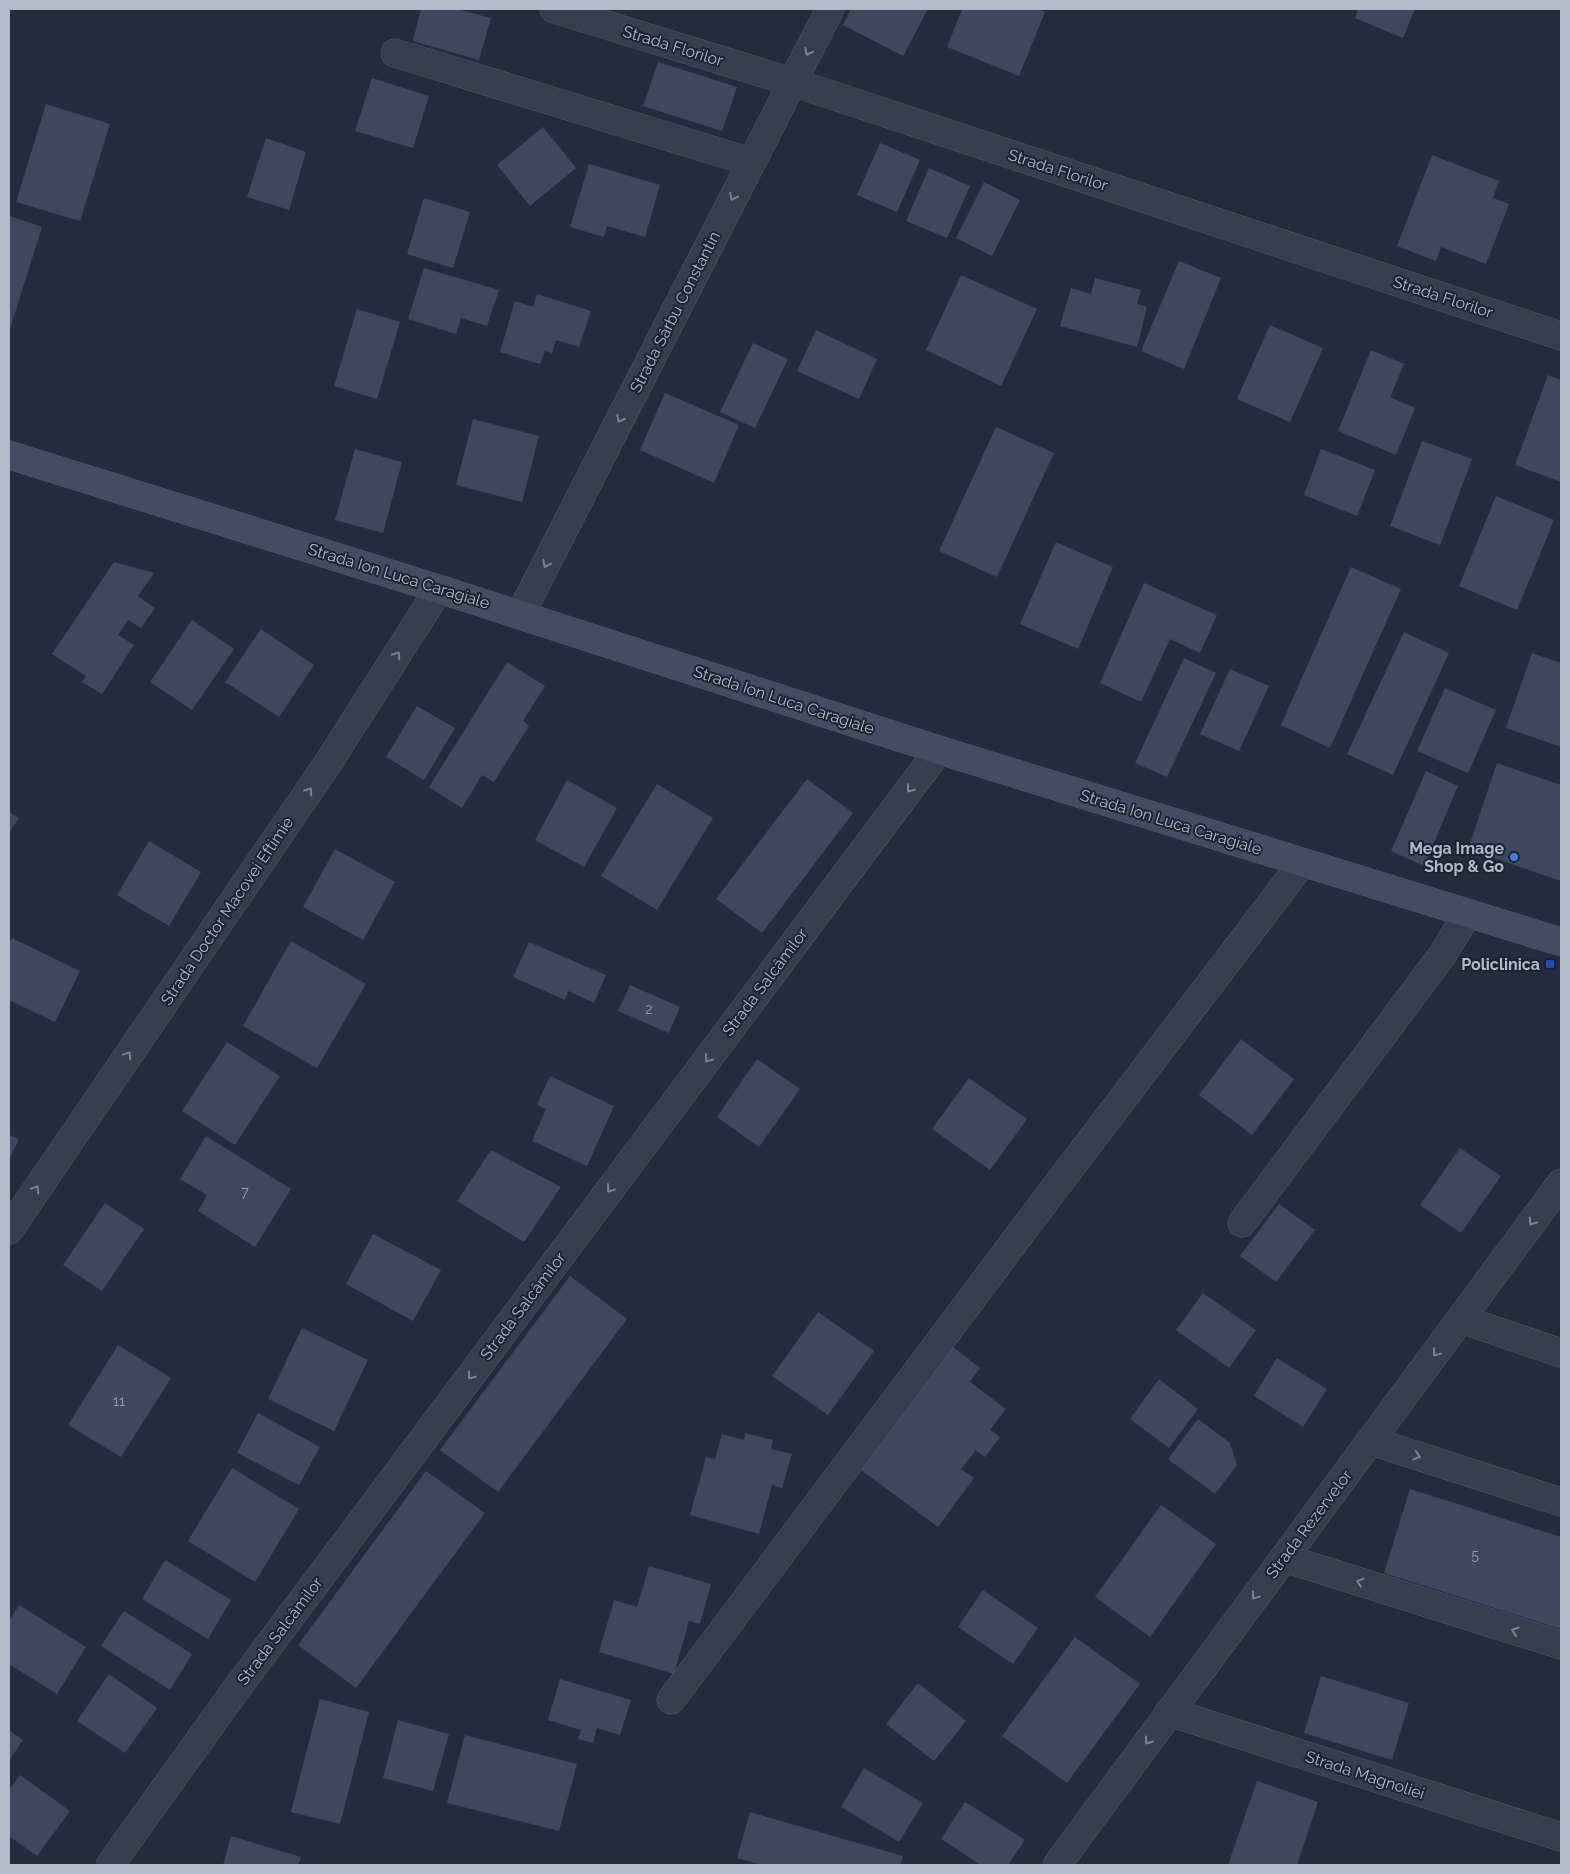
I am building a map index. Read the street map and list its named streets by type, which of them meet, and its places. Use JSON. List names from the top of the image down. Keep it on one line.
{"streets":{"main road":["Strada Ion Luca Caragiale"],"street":["Strada Florilor","Strada Sârbu Constantin","Strada Doctor Macovei Eftimie","Strada Salcâmilor","Strada Rezervelor","Strada Magnoliei"]},"crossings":[["Strada Florilor","Strada Sârbu Constantin"],["Strada Sârbu Constantin","Strada Ion Luca Caragiale"],["Strada Ion Luca Caragiale","Strada Doctor Macovei Eftimie"],["Strada Ion Luca Caragiale","Strada Salcâmilor"],["Strada Rezervelor","Strada Magnoliei"]],"one_way":["Strada Sârbu Constantin","Strada Doctor Macovei Eftimie","Strada Salcâmilor"],"places":{"other":["Mega Image Shop & Go"],"transit":["Policlinica"]},"house_numbers":["2","7","11","5"]}
